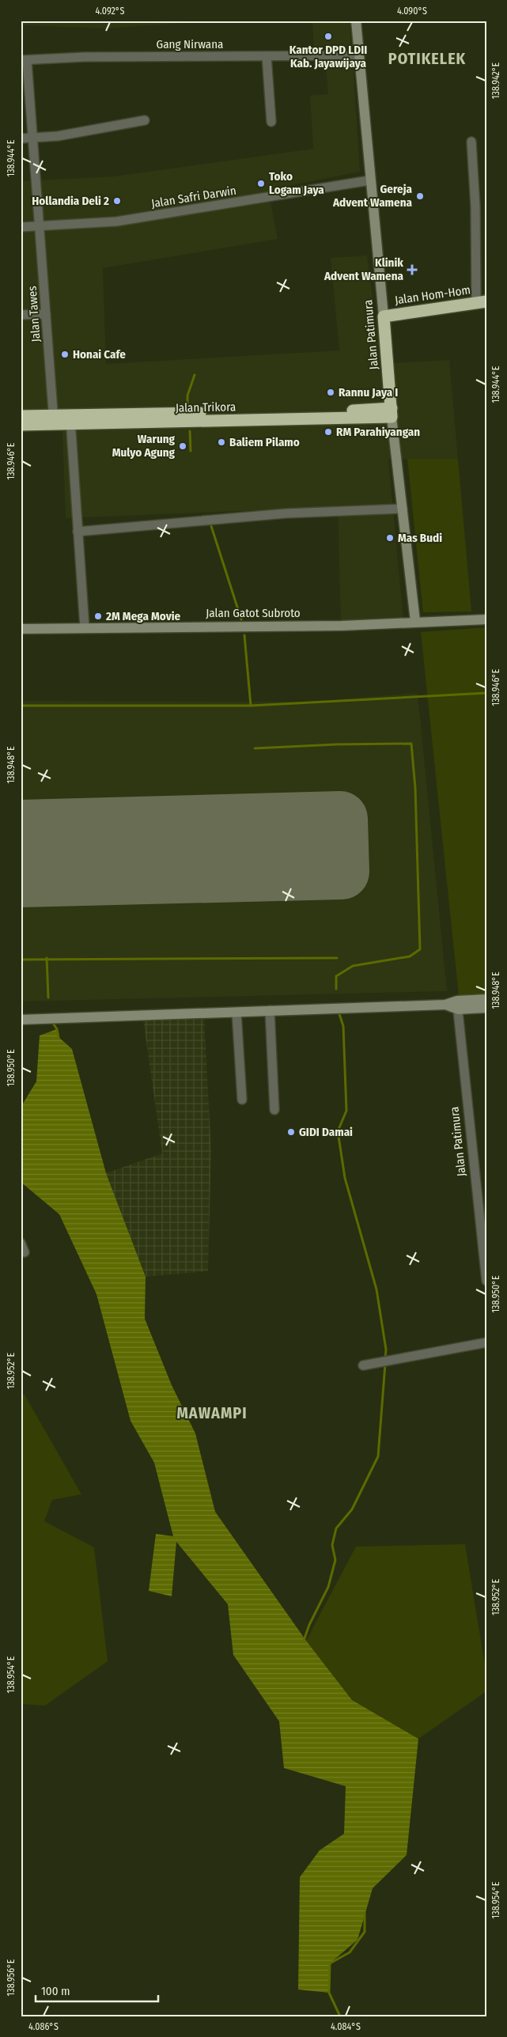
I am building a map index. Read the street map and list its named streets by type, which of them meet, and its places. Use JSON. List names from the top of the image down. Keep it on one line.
{"streets":{"highway":["Jalan Hom-Hom","Jalan Patimura","Jalan Trikora"],"main road":["Jalan Gatot Subroto"],"street":["Gang Nirwana","Jalan Safri Darwin","Jalan Tawes"]},"crossings":[["Gang Nirwana","Jalan Tawes"],["Gang Nirwana","Jalan Patimura"],["Jalan Safri Darwin","Jalan Tawes"],["Jalan Safri Darwin","Jalan Patimura"],["Jalan Hom-Hom","Jalan Patimura"],["Jalan Tawes","Jalan Trikora"],["Jalan Patimura","Jalan Trikora"],["Jalan Patimura","Jalan Gatot Subroto"]],"districts":["POTIKELEK","MAWAMPI"],"places":{"other":["Kantor DPD LDII Kab. Jayawijaya","Toko Logam Jaya","Gereja Advent Wamena","Hollandia Deli 2","Honai Cafe","Rannu Jaya I","RM Parahiyangan","Baliem Pilamo","Warung Mulyo Agung","Mas Budi","2M Mega Movie","GIDI Damai"],"health":["Klinik Advent Wamena"]},"scale_bar":"100 m","coordinates":["4.092°S","4.090°S","138.942°E","138.944°E","138.946°E","138.948°E","138.950°E","138.952°E","138.954°E","138.956°E","4.086°S","4.084°S"]}
